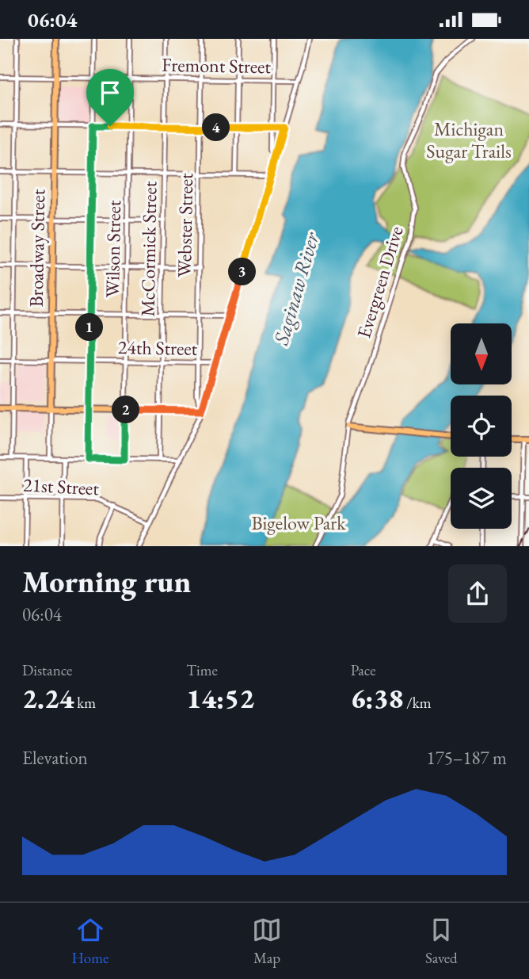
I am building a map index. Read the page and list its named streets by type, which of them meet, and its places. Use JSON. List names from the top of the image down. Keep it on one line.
{"streets":{"main road":["Broadway Street"],"street":["Fremont Street","Webster Street","Wilson Street","McCormick Street","Evergreen Drive","24th Street","21st Street"]},"crossings":[["Fremont Street","Webster Street"],["Fremont Street","Broadway Street"],["Fremont Street","Wilson Street"],["Fremont Street","McCormick Street"],["Webster Street","24th Street"],["Broadway Street","24th Street"],["Wilson Street","24th Street"],["McCormick Street","24th Street"]],"water":["Saginaw River"],"parks":["Michigan Sugar Trails","Bigelow Park"],"north":"bottom","page":{"status":"06:04","pins":["4","3","1","2"],"heading":["Morning run","06:04"],"stats":[["Distance","2.24 km"],["Time","14:52"],["Pace","6:38 /km"]],"chart":["Elevation","175–187 m"],"tabs":["Home","Map","Saved"]}}
